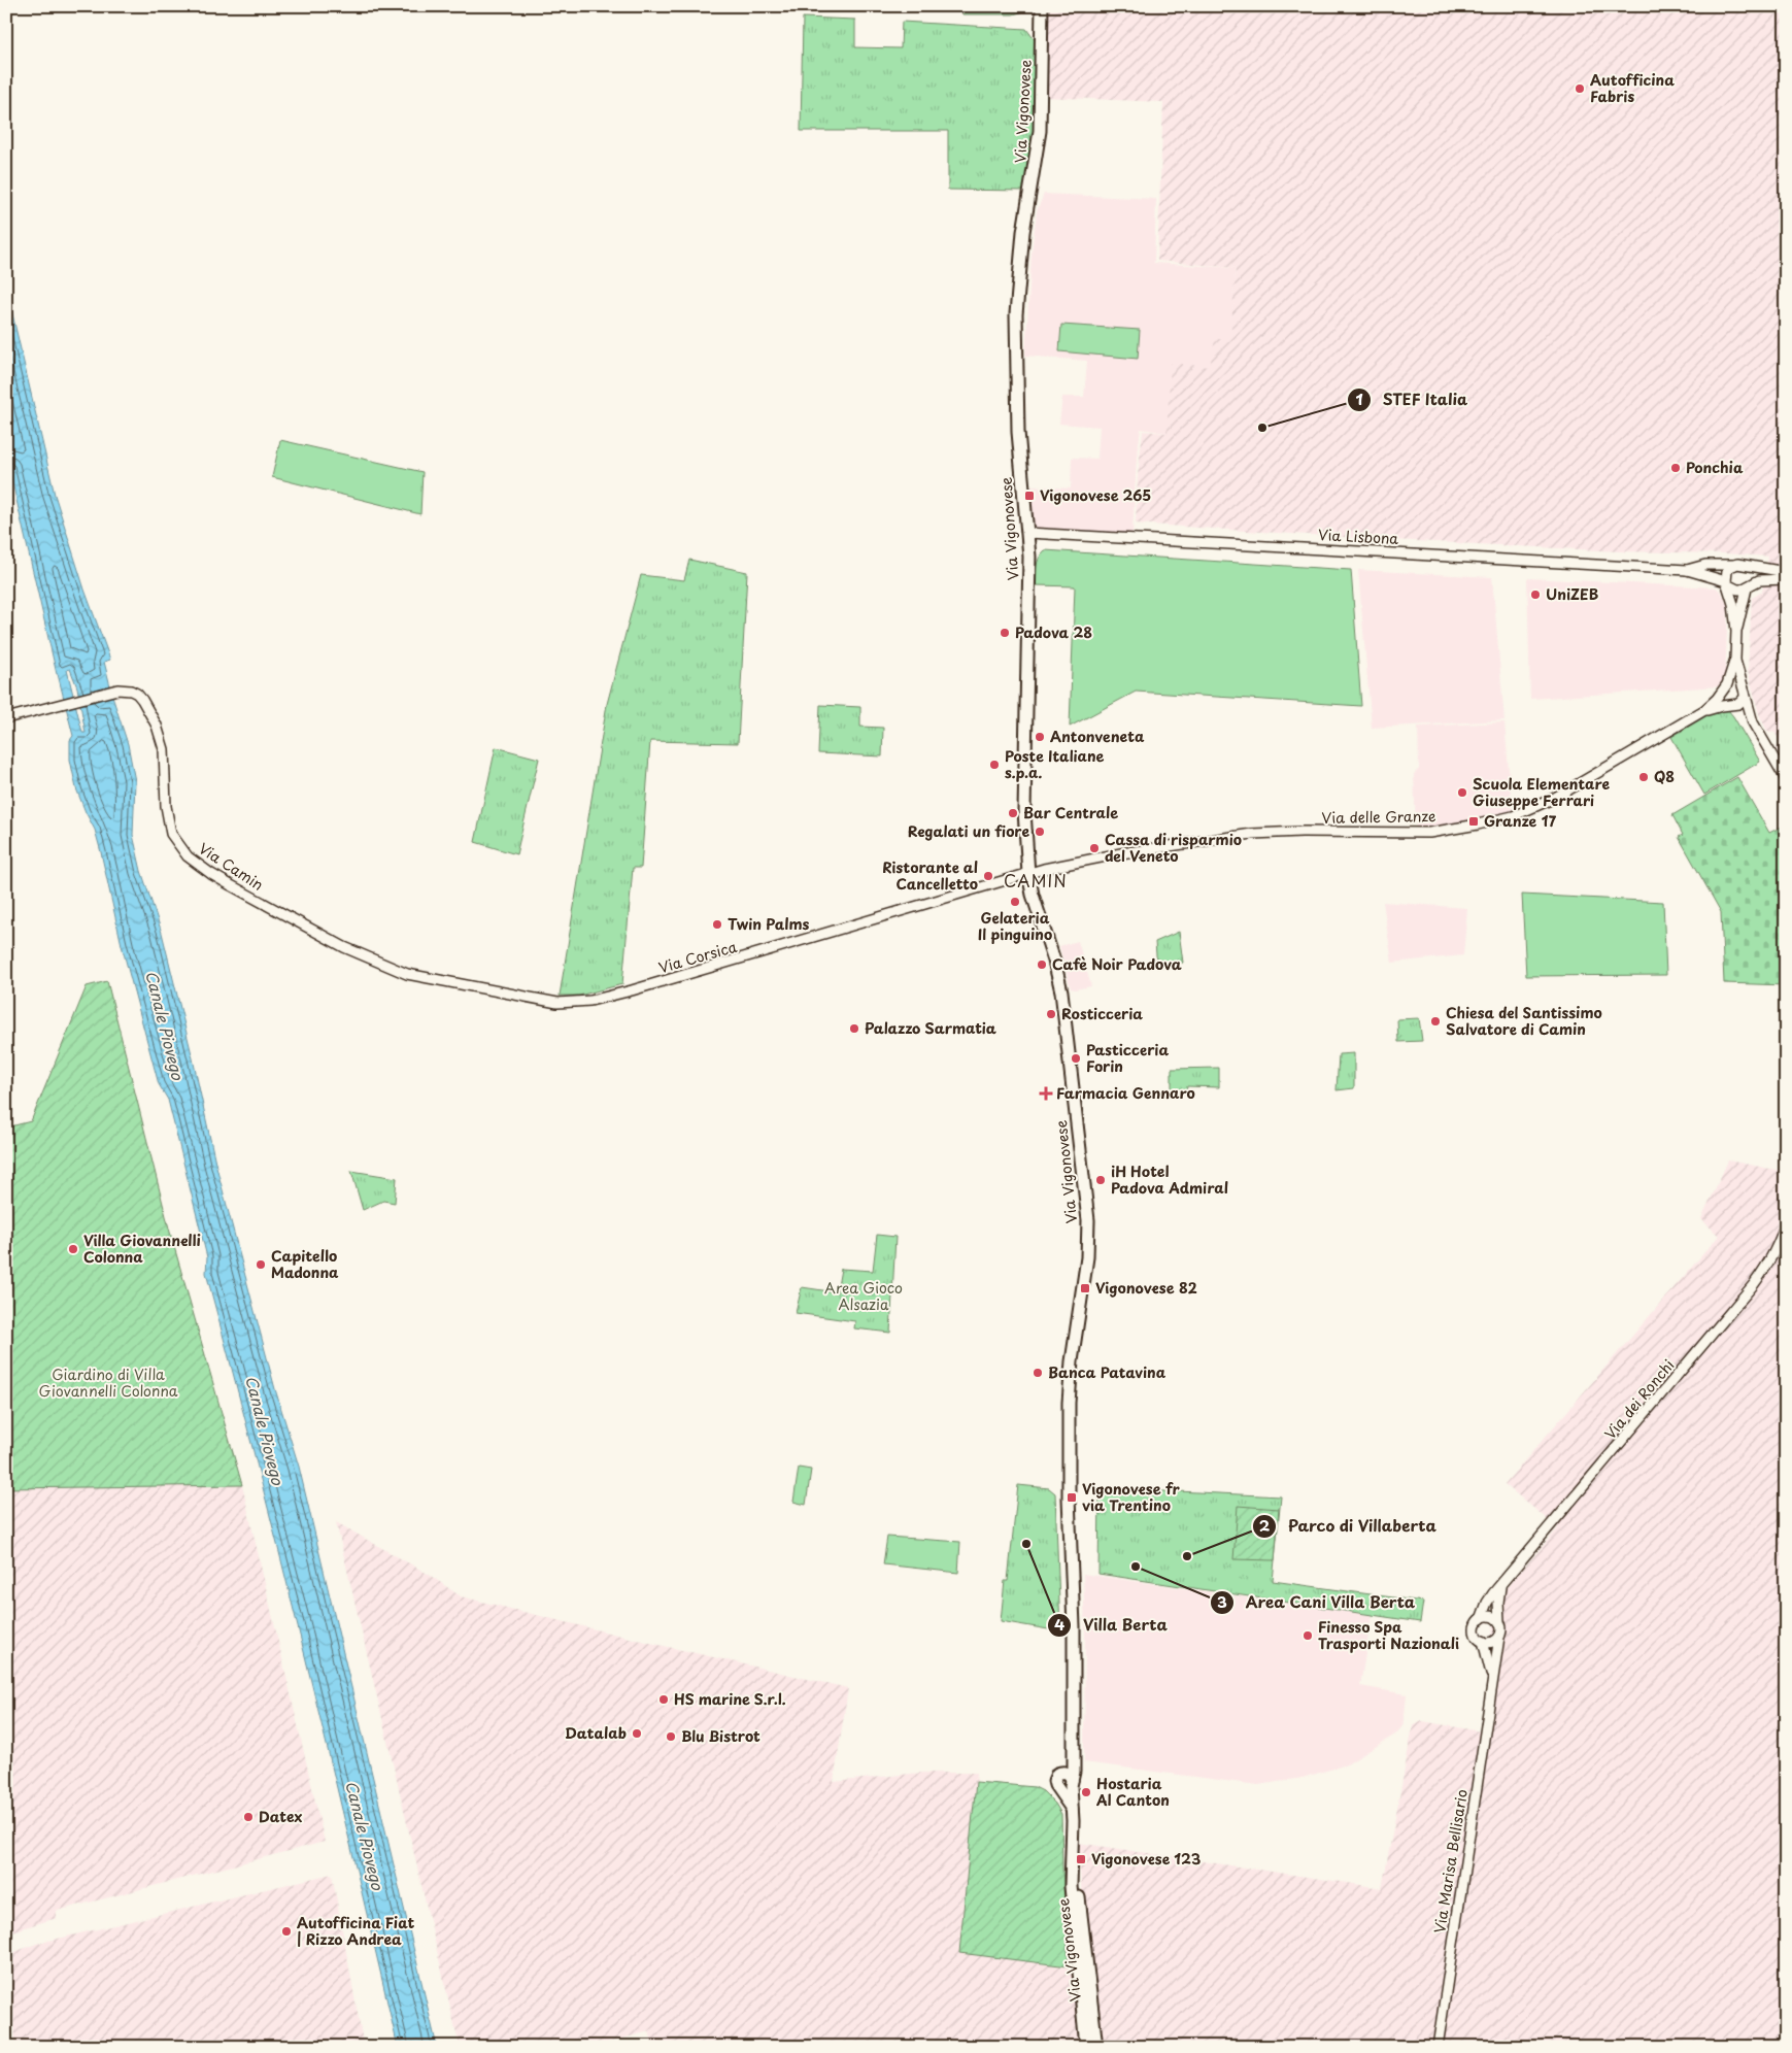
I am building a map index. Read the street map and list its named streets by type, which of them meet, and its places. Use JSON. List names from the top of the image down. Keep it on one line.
{"streets":{"main road":["Via Vigonovese"],"street":["Via Lisbona","Via delle Granze","Via Camin","Via Corsica","Via dei Ronchi","Via Marisa Bellisario"]},"crossings":[["Via Vigonovese","Via Lisbona"],["Via Vigonovese","Via delle Granze"],["Via Vigonovese","Via Corsica"],["Via Lisbona","Via delle Granze"],["Via delle Granze","Via Corsica"],["Via Camin","Via Corsica"],["Via dei Ronchi","Via Marisa Bellisario"]],"districts":["CAMIN"],"water":["Canale Piovego"],"parks":["Area Gioco Alsazia","Giardino di Villa Giovannelli Colonna"],"places":{"other":["Autofficina Fabris","STEF Italia","Ponchia","UniZEB","Padova 28","Antonveneta","Poste Italiane s.p.a.","Q8","Scuola Elementare Giuseppe Ferrari","Bar Centrale","Regalati un fiore","Cassa di risparmio del Veneto","Ristorante al Cancelletto","Gelateria Il pinguino","Twin Palms","Cafè Noir Padova","Rosticceria","Chiesa del Santissimo Salvatore di Camin","Palazzo Sarmatia","Pasticceria Forin","iH Hotel Padova Admiral","Villa Giovannelli Colonna","Capitello Madonna","Banca Patavina","Villa Berta","Parco di Villaberta","Area Cani Villa Berta","Finesso Spa Trasporti Nazionali","HS marine S.r.l.","Datalab","Blu Bistrot","Hostaria Al Canton","Datex","Autofficina Fiat | Rizzo Andrea"],"transit":["Vigonovese 265","Granze 17","Vigonovese 82","Vigonovese fr via Trentino","Vigonovese 123"],"health":["Farmacia Gennaro"]}}
